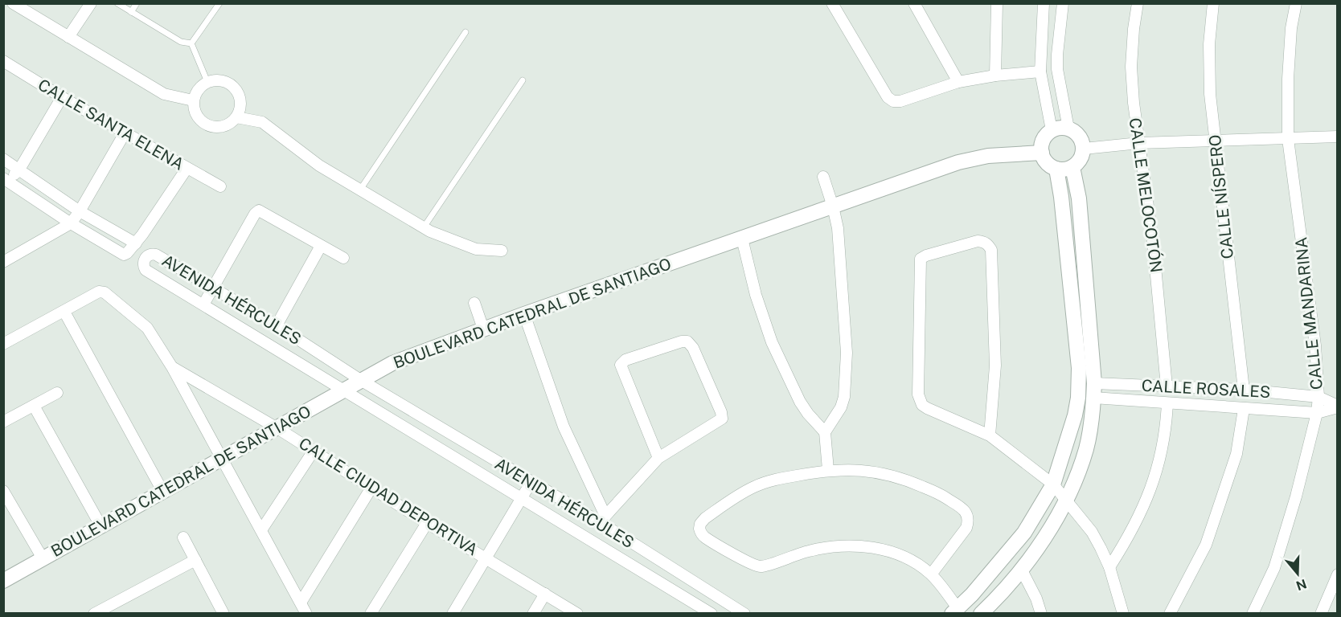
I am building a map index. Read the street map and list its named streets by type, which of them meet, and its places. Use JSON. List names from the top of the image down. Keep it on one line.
{"streets":{"street":["CALLE SANTA ELENA","CALLE MELOCOTÓN","CALLE NÍSPERO","AVENIDA HÉRCULES","BOULEVARD CATEDRAL DE SANTIAGO","CALLE MANDARINA","CALLE ROSALES","CALLE CIUDAD DEPORTIVA"]},"crossings":[["CALLE MELOCOTÓN","CALLE ROSALES"],["CALLE NÍSPERO","CALLE ROSALES"],["AVENIDA HÉRCULES","BOULEVARD CATEDRAL DE SANTIAGO"],["BOULEVARD CATEDRAL DE SANTIAGO","CALLE CIUDAD DEPORTIVA"],["CALLE MANDARINA","CALLE ROSALES"]],"north":"bottom"}
